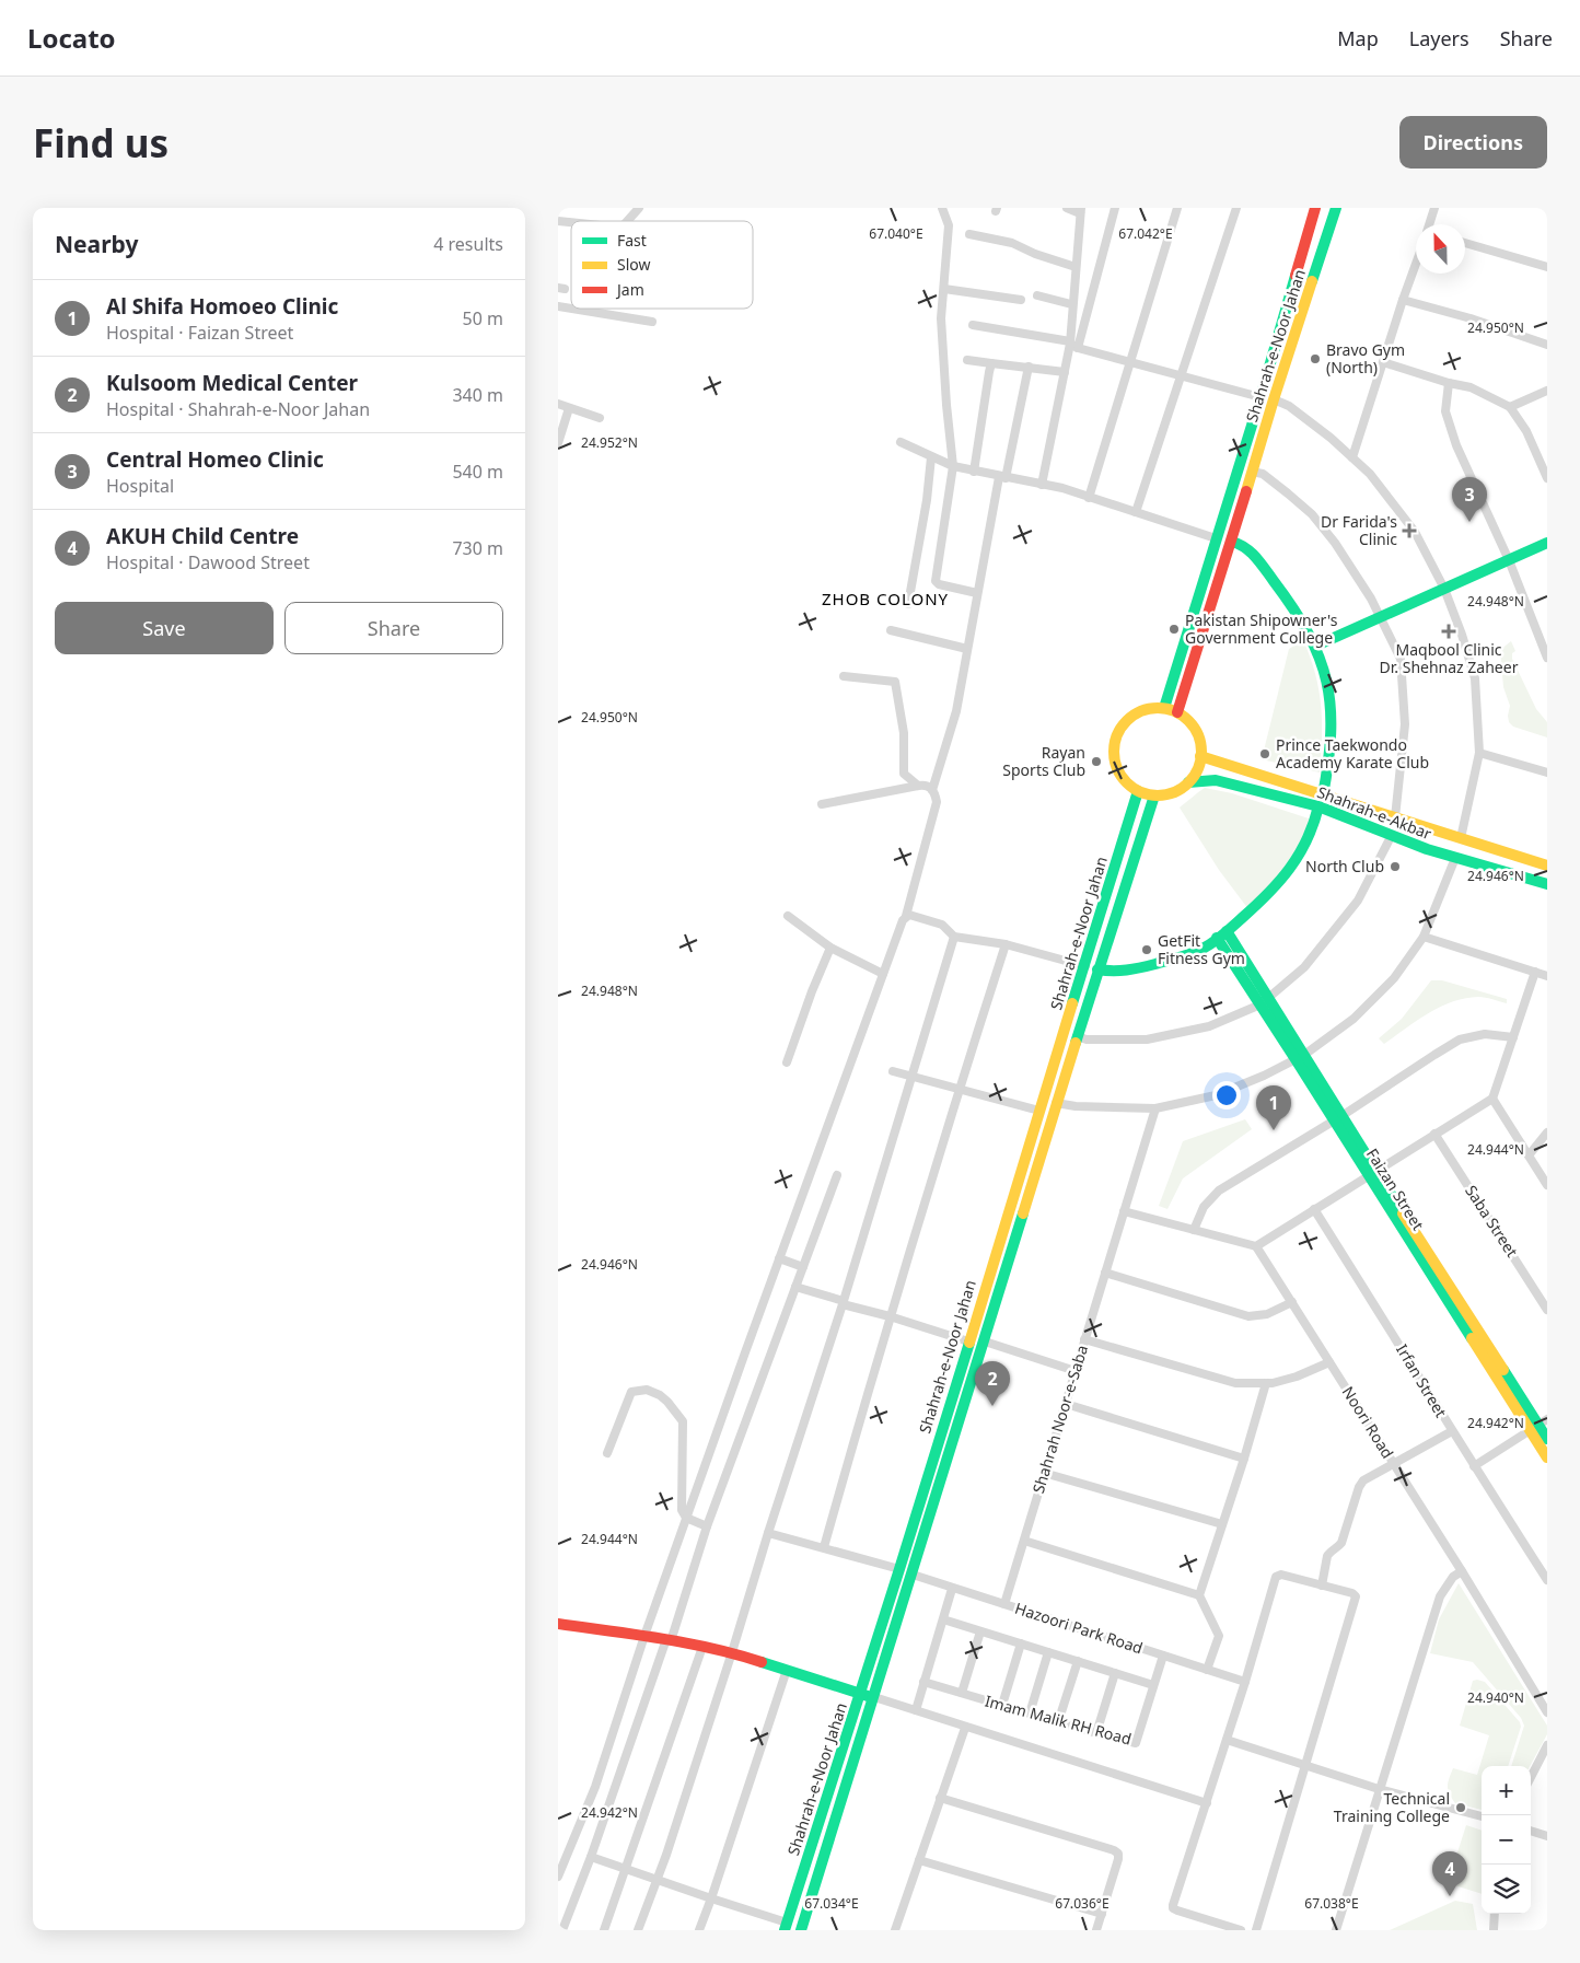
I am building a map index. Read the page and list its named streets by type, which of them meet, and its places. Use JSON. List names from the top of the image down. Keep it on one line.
{"streets":{"main road":["Shahrah-e-Noor Jahan","Shahrah-e-Akbar","Faizan Street"],"street":["Saba Street","Irfan Street","Shahrah Noor-e-Saba","Noori Road","Hazoori Park Road","Imam Malik RH Road"]},"crossings":[["Shahrah-e-Noor Jahan","Shahrah-e-Akbar"],["Shahrah-e-Noor Jahan","Hazoori Park Road"],["Shahrah Noor-e-Saba","Hazoori Park Road"],["Hazoori Park Road","Imam Malik RH Road"]],"districts":["ZHOB COLONY"],"places":{"other":["Bravo Gym (North)","Pakistan Shipowner's Government College","Prince Taekwondo Academy Karate Club","Rayan Sports Club","North Club","GetFit Fitness Gym","Technical Training College"],"health":["Dr Farida's Clinic","Maqbool Clinic Dr. Shehnaz Zaheer"]},"legend":["Fast","Slow","Jam"],"north":"top","page":{"header":"Locato","nav":["Map","Layers","Share"],"buttons":["Directions",["Save","Share"]],"title":"Find us","heading":["Nearby","4 results"],"list":[{"mark":"1","name":"Al Shifa Homoeo Clinic","note":"Hospital · Faizan Street","value":"50 m"},{"mark":"2","name":"Kulsoom Medical Center","note":"Hospital · Shahrah-e-Noor Jahan","value":"340 m"},{"mark":"3","name":"Central Homeo Clinic","note":"Hospital","value":"540 m"},{"mark":"4","name":"AKUH Child Centre","note":"Hospital · Dawood Street","value":"730 m"}],"pins":["3","1","2","4"],"map_buttons":["+","−"]},"coordinates":["67.040°E","67.042°E","24.950°N","24.952°N","24.948°N","24.946°N","24.944°N","24.942°N","24.940°N","67.034°E","67.036°E","67.038°E"]}
